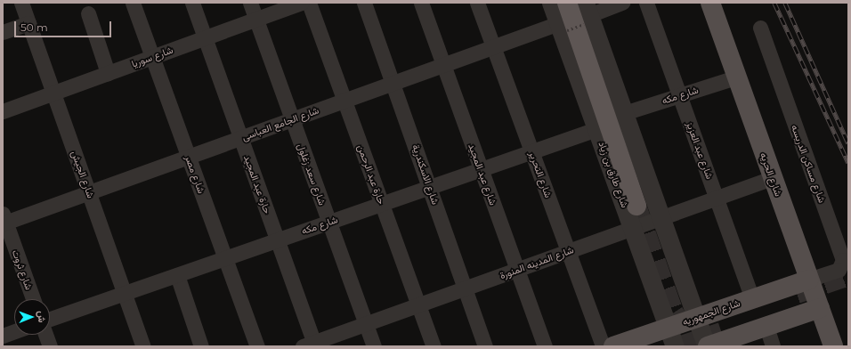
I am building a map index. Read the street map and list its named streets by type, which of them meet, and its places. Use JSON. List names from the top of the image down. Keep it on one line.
{"streets":{"main road":["شارع الحريه","شارع الجمهوريه"],"street":["شارع سوريا","شارع مكه","شارع الجامع العباسى","شارع عبد العزيز","شارع مساكن الدريسه","شارع الجيش","شارع مصر","شارع سعد زغلول","حارة عبد الرحمن","شارع الاسكندرية","شارع عبد المجيد","شارع التحرير","شارع طارق بن زياد","حارة عبد المجيد","شارع المدينه المنورة","شارع ثروت"]},"crossings":[["شارع سوريا","شارع الجيش"],["شارع سوريا","شارع مصر"],["شارع سوريا","شارع سعد زغلول"],["شارع سوريا","حارة عبد المجيد"],["شارع مكه","شارع عبد العزيز"],["شارع مكه","شارع الجيش"],["شارع مكه","شارع مصر"],["شارع مكه","شارع سعد زغلول"],["شارع مكه","حارة عبد الرحمن"],["شارع مكه","شارع الاسكندرية"],["شارع مكه","شارع عبد المجيد"],["شارع مكه","شارع التحرير"],["شارع مكه","شارع طارق بن زياد"],["شارع مكه","شارع الحريه"],["شارع مكه","حارة عبد المجيد"],["شارع الجامع العباسى","شارع الجيش"],["شارع الجامع العباسى","شارع مصر"],["شارع الجامع العباسى","شارع سعد زغلول"],["شارع الجامع العباسى","حارة عبد الرحمن"],["شارع الجامع العباسى","شارع الاسكندرية"],["شارع الجامع العباسى","شارع عبد المجيد"],["شارع الجامع العباسى","شارع التحرير"],["شارع الجامع العباسى","شارع طارق بن زياد"],["شارع الجامع العباسى","حارة عبد المجيد"],["شارع الجامع العباسى","شارع ثروت"],["شارع عبد العزيز","شارع المدينه المنورة"],["شارع عبد العزيز","شارع الجمهوريه"],["شارع مساكن الدريسه","شارع الحريه"],["شارع مساكن الدريسه","شارع الجمهوريه"],["شارع سعد زغلول","شارع المدينه المنورة"],["حارة عبد الرحمن","شارع المدينه المنورة"],["شارع الاسكندرية","شارع المدينه المنورة"],["شارع عبد المجيد","شارع المدينه المنورة"],["شارع التحرير","شارع المدينه المنورة"],["شارع طارق بن زياد","شارع المدينه المنورة"],["شارع طارق بن زياد","شارع الجمهوريه"],["شارع الحريه","شارع المدينه المنورة"],["شارع الحريه","شارع الجمهوريه"],["حارة عبد المجيد","شارع المدينه المنورة"]],"scale_bar":"50 m","north":"right"}
